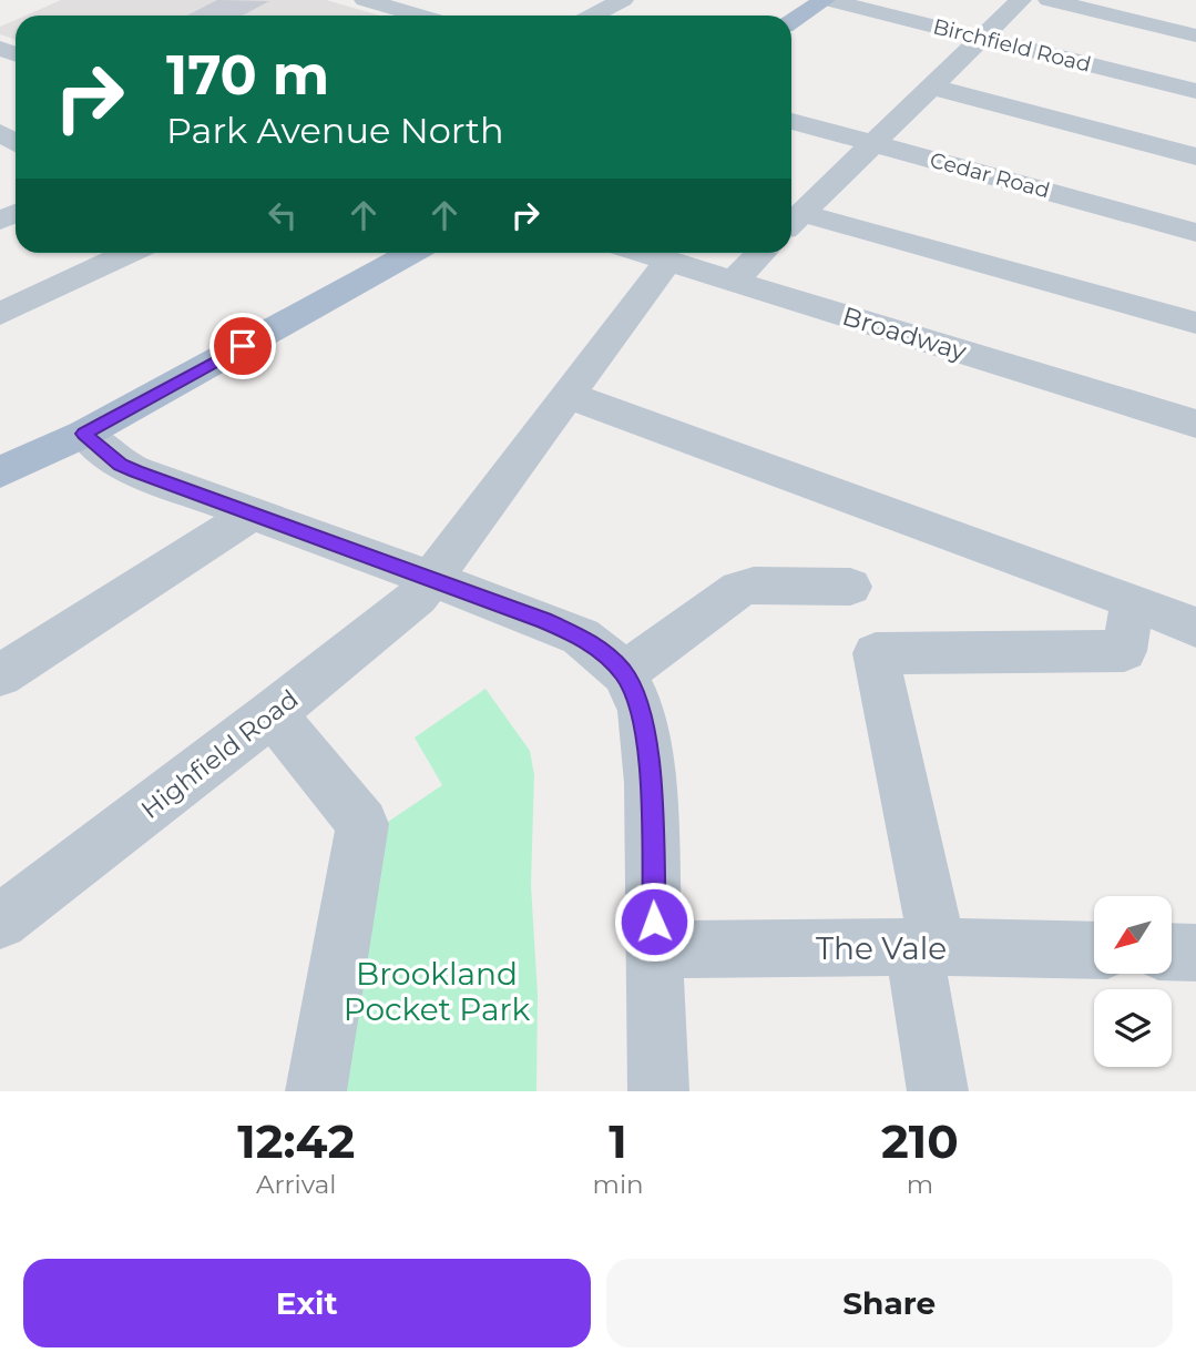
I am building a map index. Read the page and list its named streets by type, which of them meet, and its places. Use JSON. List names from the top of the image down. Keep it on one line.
{"streets":{"street":["Birchfield Road","Cedar Road","Broadway","Highfield Road","The Vale"]},"crossings":[["Broadway","Highfield Road"]],"parks":["Brookland Pocket Park"],"north":"bottom left","page":{"turn":["170 m","Park Avenue North"],"eta":["12:42","Arrival","1","min","210","m"],"buttons":["Exit","Share"]}}
